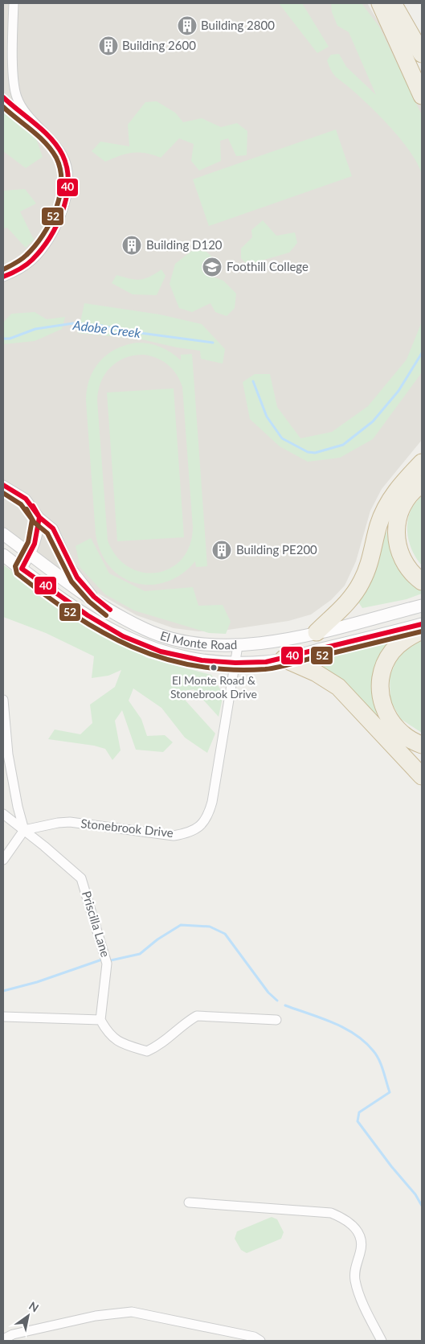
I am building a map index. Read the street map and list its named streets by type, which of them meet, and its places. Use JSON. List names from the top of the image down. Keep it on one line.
{"streets":{"street":["El Monte Road","Stonebrook Drive","Priscilla Lane"]},"crossings":[["El Monte Road","Stonebrook Drive"],["Stonebrook Drive","Priscilla Lane"]],"water":["Adobe Creek"],"places":{"building":["Building 2800","Building 2600","Building D120","Building PE200"],"school or university":["Foothill College"],"other":["El Monte Road & Stonebrook Drive"]},"lines":["transit line 40","transit line 52"],"north":"top right"}
